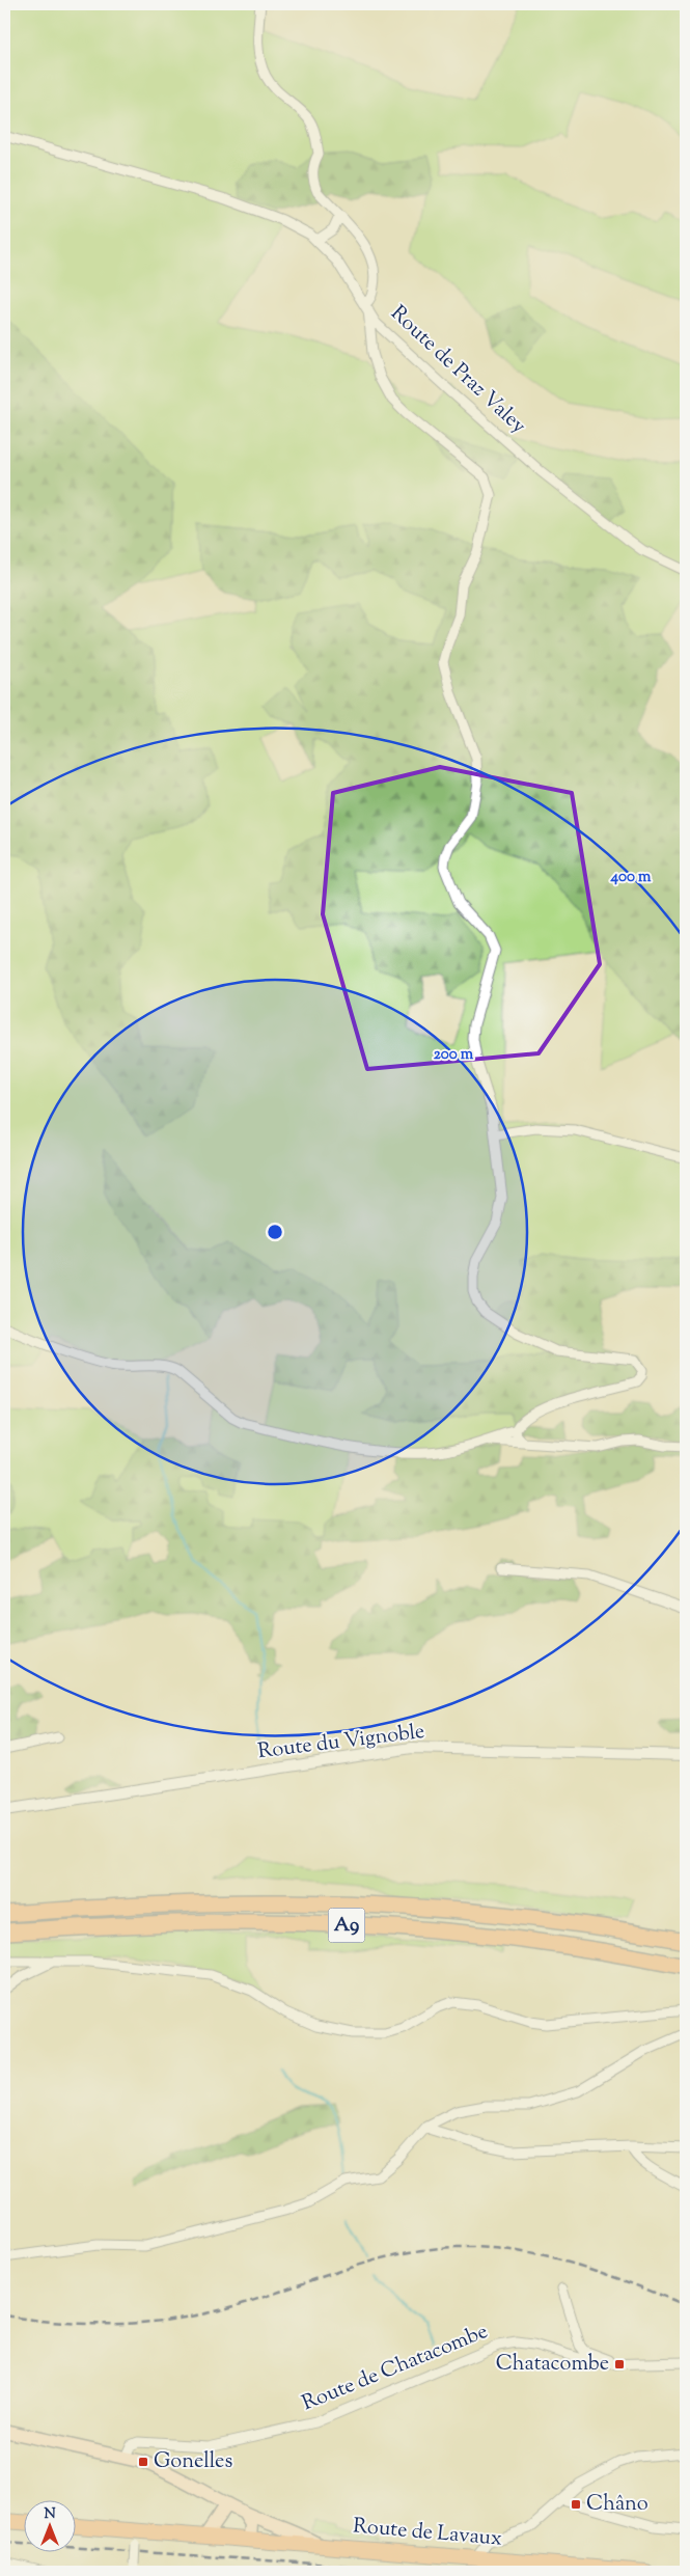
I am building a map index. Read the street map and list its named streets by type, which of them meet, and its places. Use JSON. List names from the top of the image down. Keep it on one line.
{"streets":{"highway":["A9"],"main road":["Route de Lavaux"],"street":["Route de Praz Valey","Route du Vignoble","Route de Chatacombe"]},"places":{"transit":["Chatacombe","Gonelles","Châno"]},"north":"top","rings":["400 m","200 m"]}
